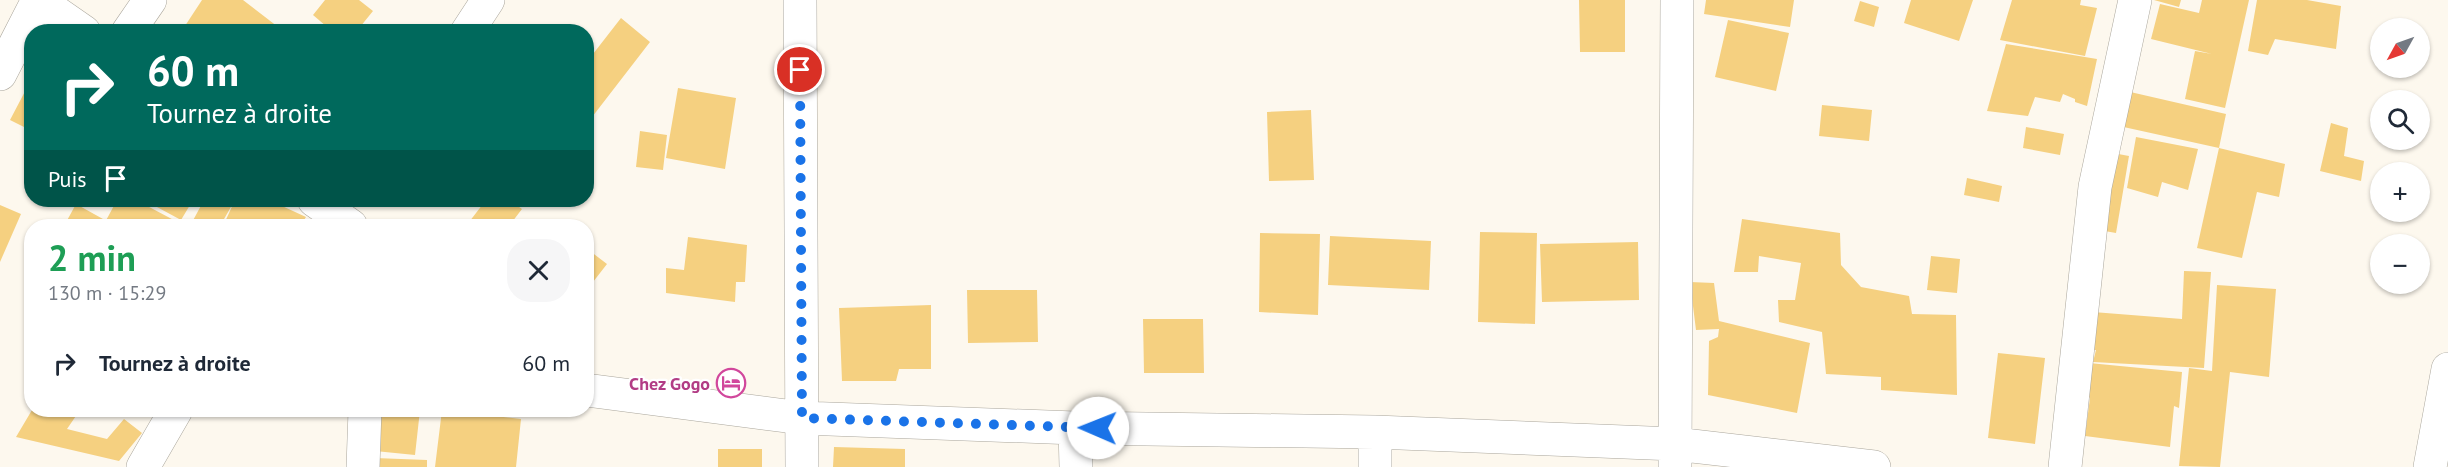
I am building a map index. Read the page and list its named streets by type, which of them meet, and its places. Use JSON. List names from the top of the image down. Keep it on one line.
{"places":{"hotel":["Chez Gogo"]},"north":"bottom left","page":{"map_buttons":["+","−"],"turn":["60 m","Tournez à droite"],"then":"Puis","heading":["2 min","130 m · 15:29"],"list":[{"name":"Tournez à droite","value":"60 m"}]}}
